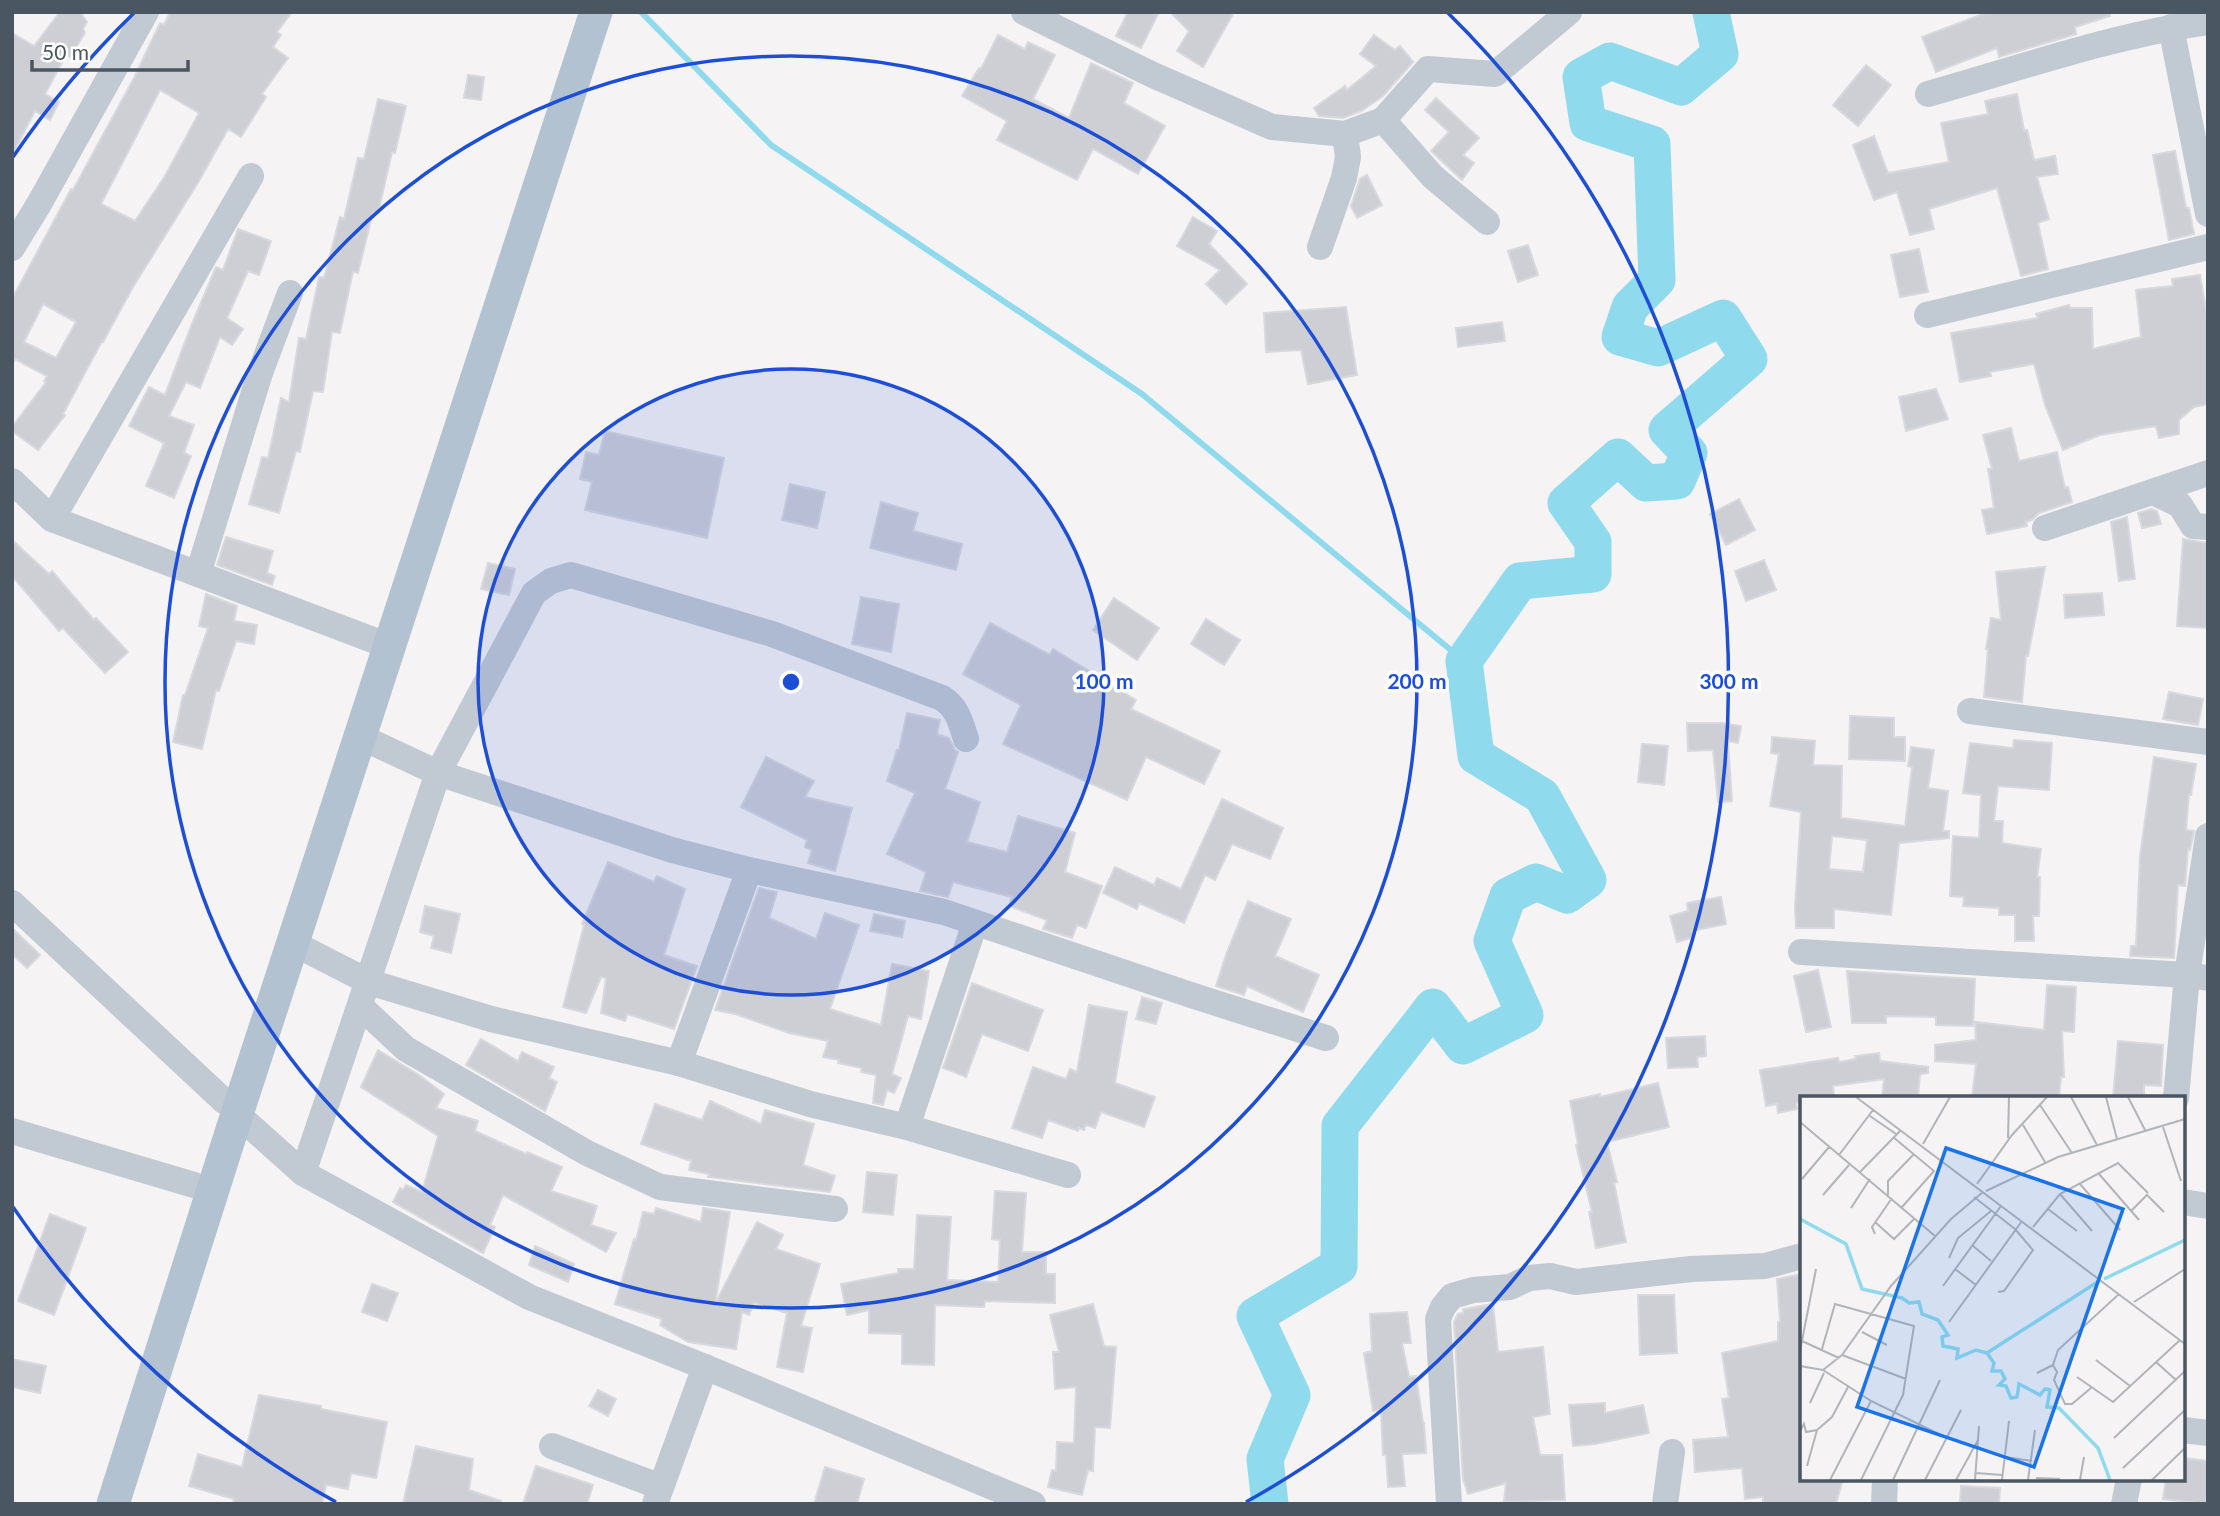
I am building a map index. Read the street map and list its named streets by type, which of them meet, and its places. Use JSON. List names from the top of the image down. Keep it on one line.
{"scale_bar":"50 m","rings":["100 m","200 m","300 m"]}
